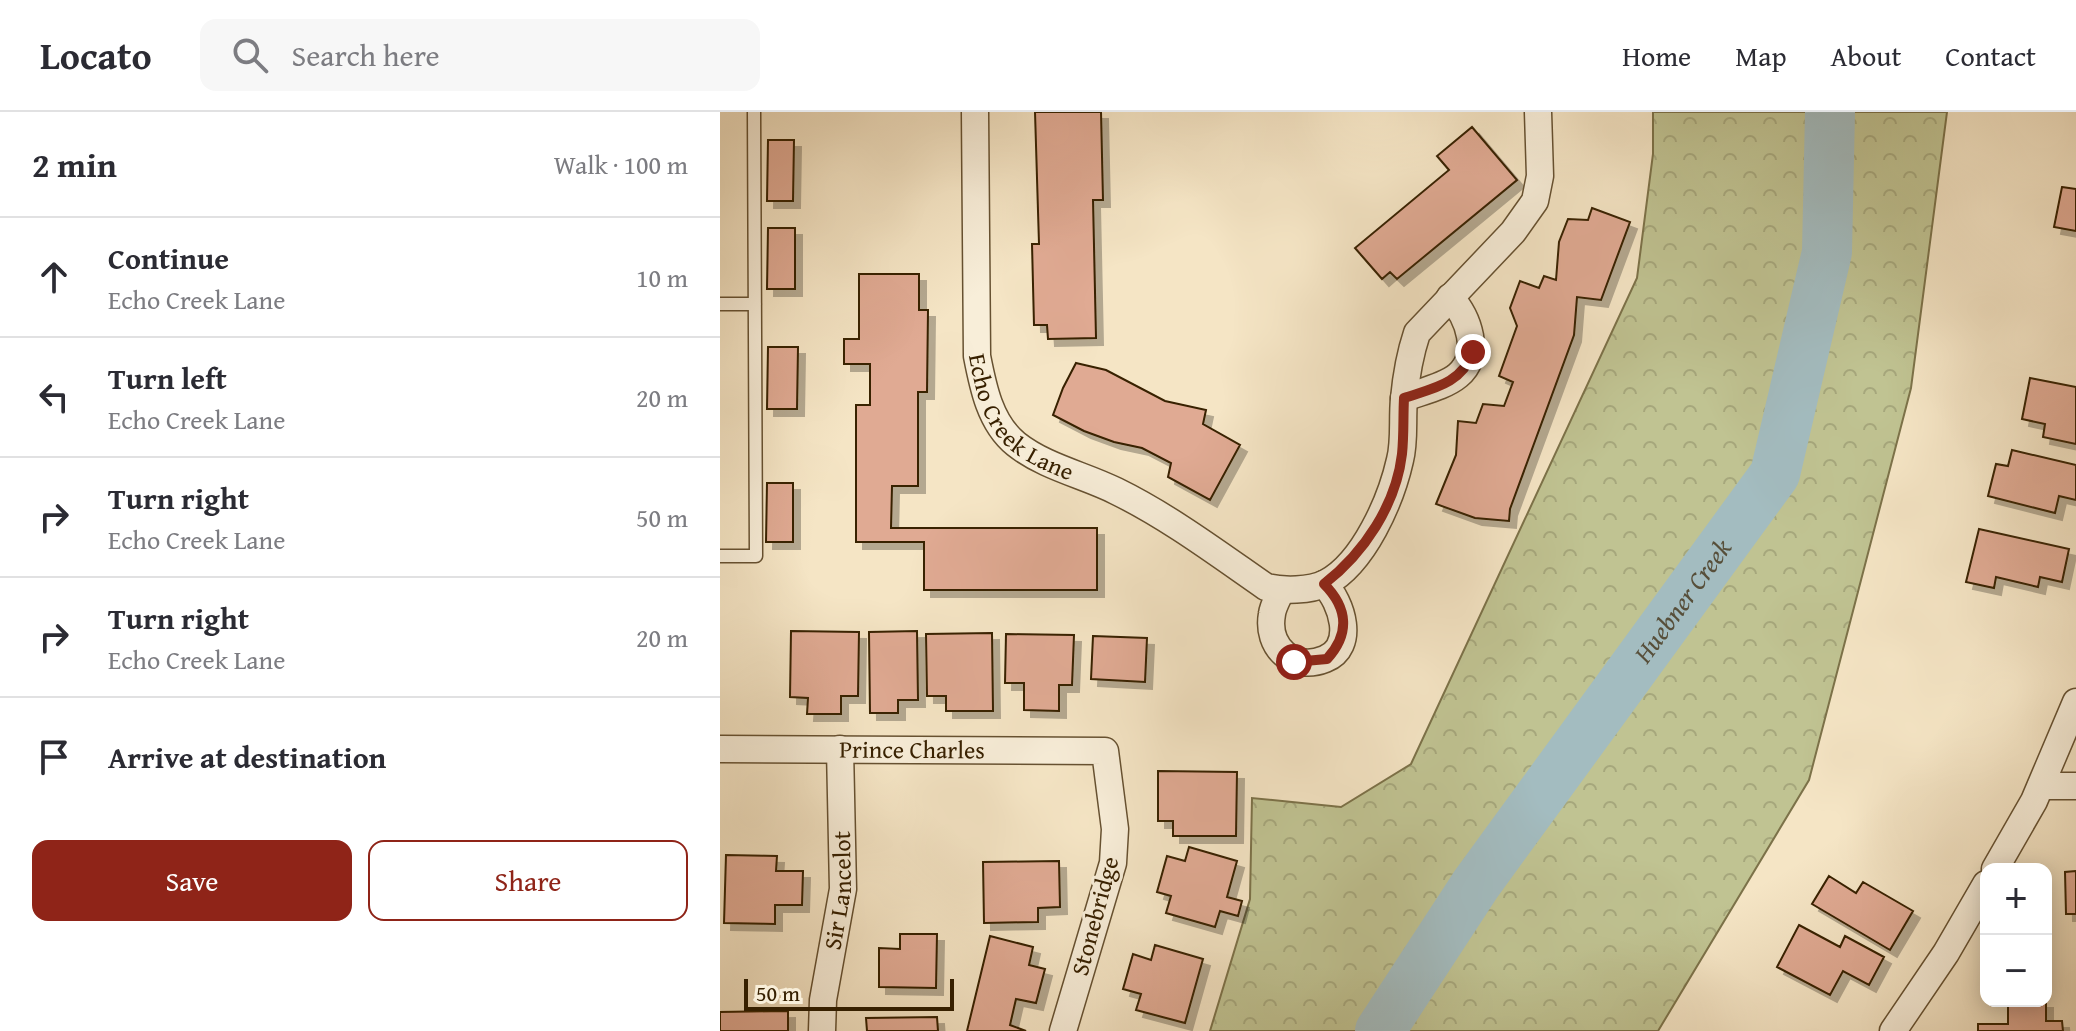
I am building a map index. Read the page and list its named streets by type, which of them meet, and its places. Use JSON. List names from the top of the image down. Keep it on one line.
{"streets":{"street":["Echo Creek Lane","Prince Charles","Sir Lancelot","Stonebridge"]},"crossings":[["Prince Charles","Sir Lancelot"],["Prince Charles","Stonebridge"]],"water":["Huebner Creek"],"scale_bar":"50 m","page":{"header":"Locato","search":"Search here","nav":["Home","Map","About","Contact"],"heading":["2 min","Walk · 100 m"],"list":[["Continue","Echo Creek Lane","10 m"],["Turn left","Echo Creek Lane","20 m"],["Turn right","Echo Creek Lane","50 m"],["Turn right","Echo Creek Lane","20 m"],"Arrive at destination"],"buttons":["Save","Share"],"map_buttons":["+","−"],"scale":"50 m"}}
